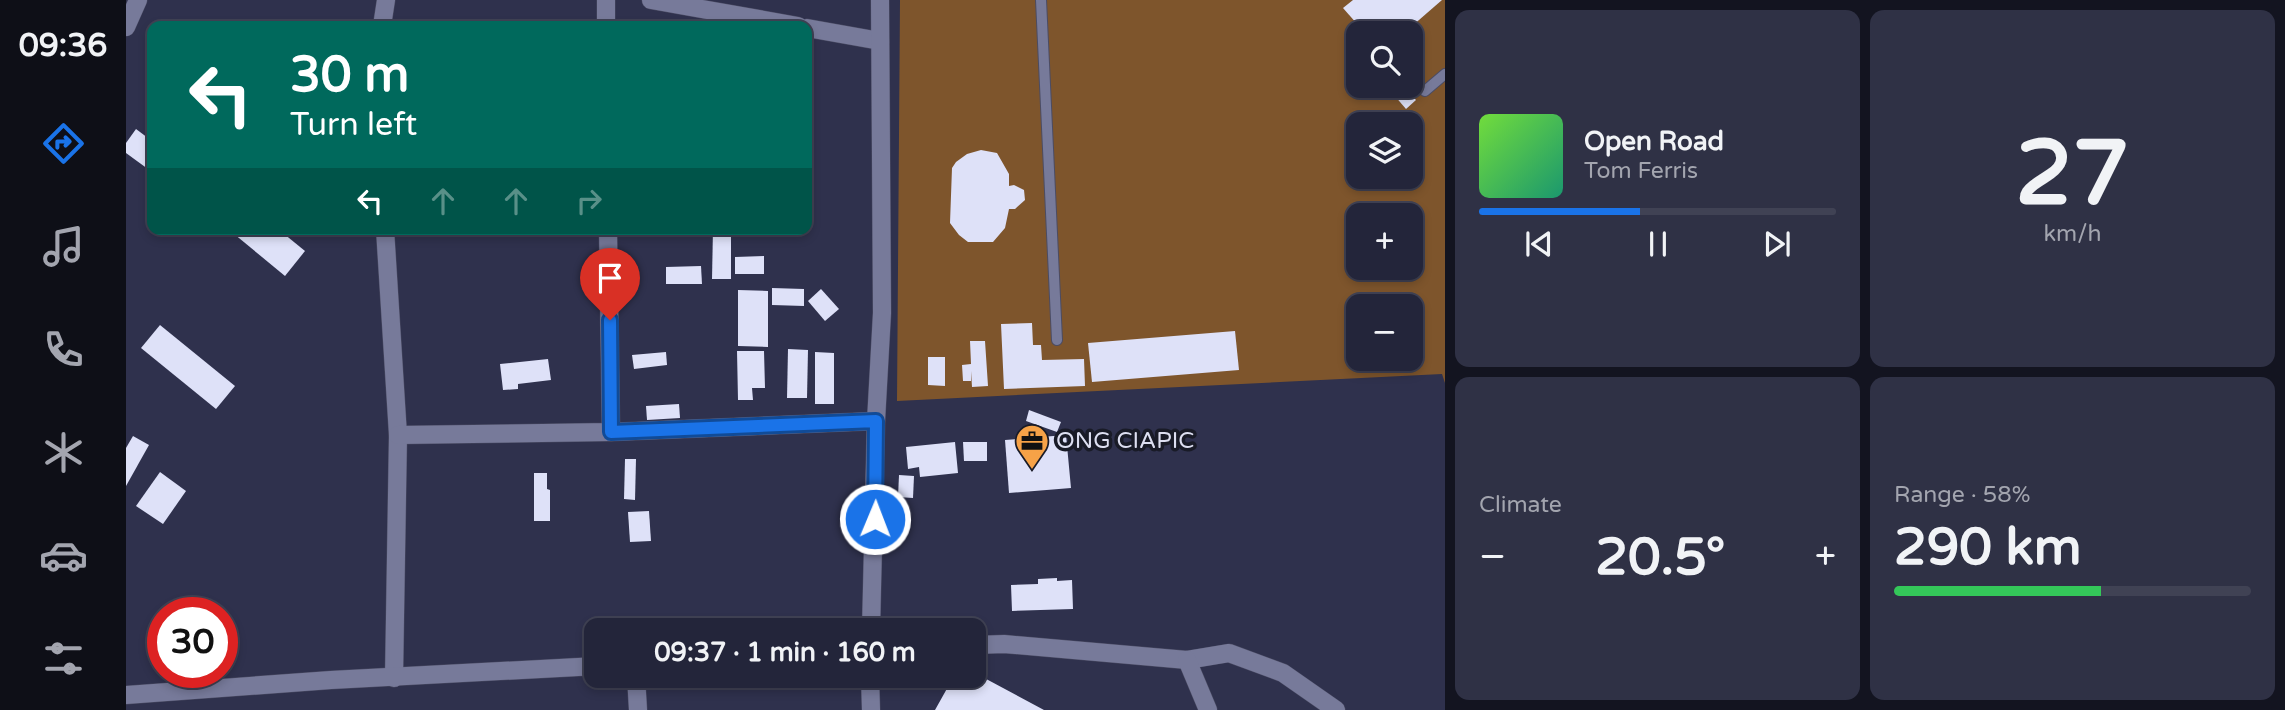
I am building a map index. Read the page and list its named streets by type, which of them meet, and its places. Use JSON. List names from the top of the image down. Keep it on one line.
{"places":{"office":["ONG CIAPIC"]},"page":{"tabs":"09:36","tile":[["27","km/h"],"Climate",["Range · 58%","290 km"]],"map_buttons":["+","−"],"turn":["30 m","Turn left"],"song":["Open Road","Tom Ferris"],"heat":["−","20.5°","+"],"limit":"30","trip":"09:37 · 1 min · 160 m"}}
